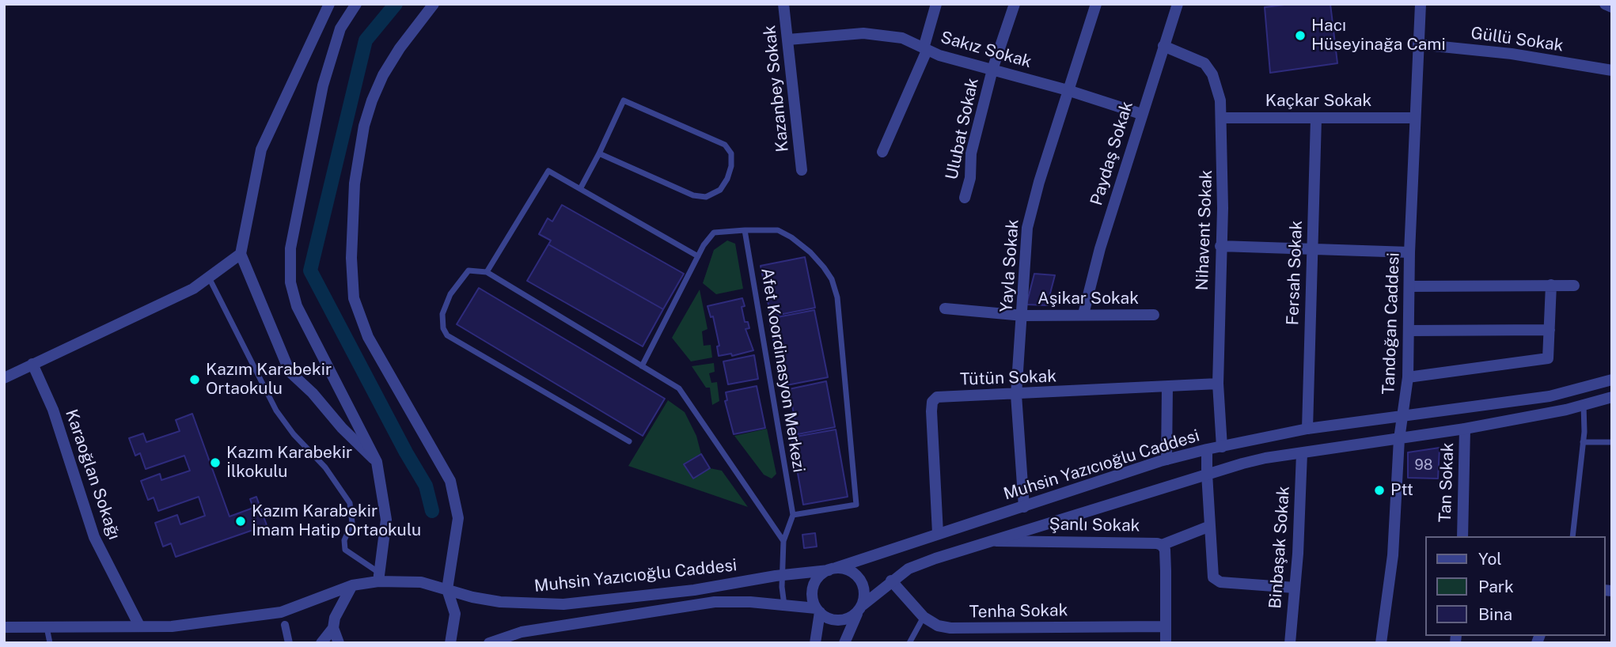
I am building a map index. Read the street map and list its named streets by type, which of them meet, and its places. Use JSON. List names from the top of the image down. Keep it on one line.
{"streets":{"street":["Güllü Sokak","Sakız Sokak","Kazanbey Sokak","Kaçkar Sokak","Ulubat Sokak","Paydaş Sokak","Nihavent Sokak","Yayla Sokak","Fersah Sokak","Aşikar Sokak","Tandoğan Caddesi","Tütün Sokak","Muhsin Yazıcıoğlu Caddesi","Karaoğlan Sokağı","Tan Sokak","Şanlı Sokak","Binbaşak Sokak","Tenha Sokak"],"lane":["Afet Koordinasyon Merkezi"]},"crossings":[["Güllü Sokak","Tandoğan Caddesi"],["Sakız Sokak","Kazanbey Sokak"],["Sakız Sokak","Ulubat Sokak"],["Sakız Sokak","Paydaş Sokak"],["Sakız Sokak","Yayla Sokak"],["Kaçkar Sokak","Nihavent Sokak"],["Kaçkar Sokak","Fersah Sokak"],["Kaçkar Sokak","Tandoğan Caddesi"],["Paydaş Sokak","Nihavent Sokak"],["Paydaş Sokak","Aşikar Sokak"],["Nihavent Sokak","Tütün Sokak"],["Nihavent Sokak","Muhsin Yazıcıoğlu Caddesi"],["Yayla Sokak","Aşikar Sokak"],["Yayla Sokak","Tütün Sokak"],["Yayla Sokak","Muhsin Yazıcıoğlu Caddesi"],["Fersah Sokak","Muhsin Yazıcıoğlu Caddesi"],["Tandoğan Caddesi","Muhsin Yazıcıoğlu Caddesi"],["Afet Koordinasyon Merkezi","Muhsin Yazıcıoğlu Caddesi"],["Tütün Sokak","Muhsin Yazıcıoğlu Caddesi"],["Muhsin Yazıcıoğlu Caddesi","Karaoğlan Sokağı"],["Şanlı Sokak","Tenha Sokak"]],"places":["Hacı Hüseyinağa Cami","Kazım Karabekir Ortaokulu","Kazım Karabekir İlkokulu","Ptt","Kazım Karabekir İmam Hatip Ortaokulu"],"house_numbers":["98"],"legend":["Yol","Park","Bina"]}
